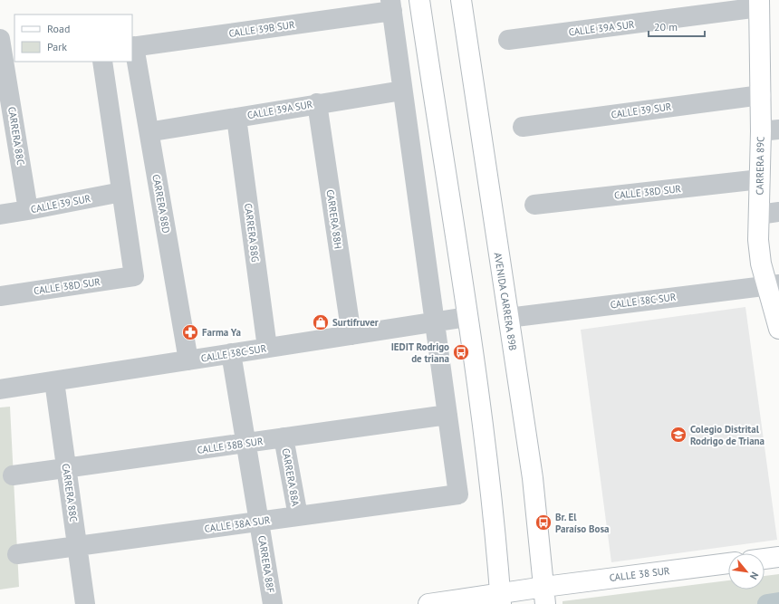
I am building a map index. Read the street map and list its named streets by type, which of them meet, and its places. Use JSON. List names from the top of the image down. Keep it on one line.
{"streets":{"main road":["CARRERA 89C","AVENIDA CARRERA 89B","CALLE 38 SUR"],"street":["CALLE 39A SUR","CALLE 39B SUR","CALLE 39 SUR","CARRERA 88C","CALLE 38D SUR","CARRERA 88D","CARRERA 88H","CARRERA 88G","CALLE 38C SUR","CALLE 38B SUR","CARRERA 88A","CALLE 38A SUR","CARRERA 88F"]},"crossings":[["CALLE 39A SUR","CARRERA 89C"],["CALLE 39A SUR","CARRERA 88H"],["CALLE 39A SUR","CARRERA 88G"],["CALLE 39B SUR","CARRERA 88D"],["CALLE 39 SUR","CARRERA 88C"],["CALLE 39 SUR","CARRERA 89C"],["CALLE 39 SUR","CALLE 38D SUR"],["CARRERA 88C","CALLE 38C SUR"],["CARRERA 88C","CALLE 38B SUR"],["CARRERA 88C","CALLE 38A SUR"],["CARRERA 89C","CALLE 38D SUR"],["CARRERA 89C","CALLE 38C SUR"],["CARRERA 88D","CALLE 38C SUR"],["CARRERA 88H","CALLE 38C SUR"],["CARRERA 88G","CALLE 38C SUR"],["CALLE 38C SUR","AVENIDA CARRERA 89B"],["CALLE 38C SUR","CARRERA 88F"],["AVENIDA CARRERA 89B","CALLE 38 SUR"],["CALLE 38B SUR","CARRERA 88A"],["CALLE 38B SUR","CALLE 38A SUR"],["CALLE 38B SUR","CARRERA 88F"],["CARRERA 88A","CALLE 38A SUR"],["CALLE 38A SUR","CARRERA 88F"]],"places":{"shop":["Surtifruver"],"pharmacy":["Farma Ya"],"bus stop":["IEDIT Rodrigo de triana","Br. El Paraíso Bosa"],"school or university":["Colegio Distrital Rodrigo de Triana"]},"legend":["Road","Park"],"scale_bar":"20 m","north":"bottom right"}
